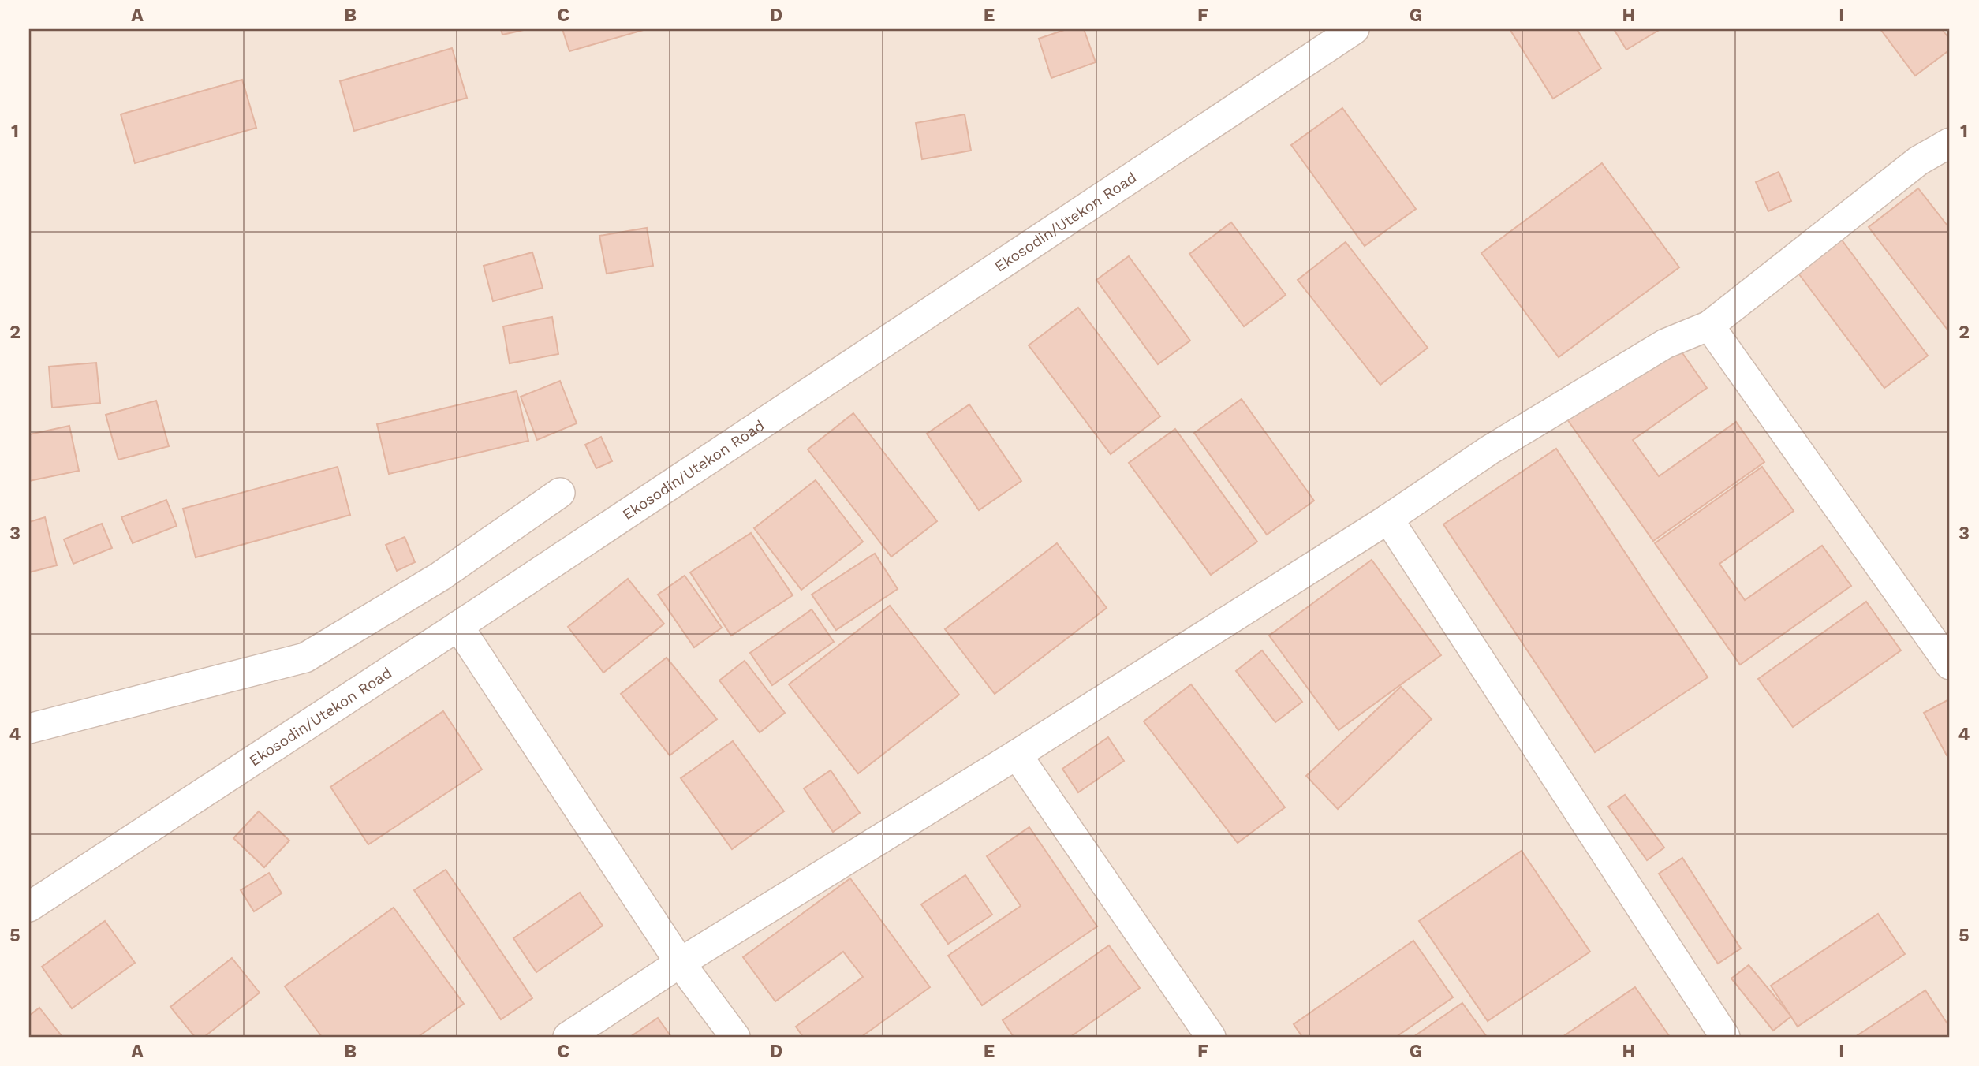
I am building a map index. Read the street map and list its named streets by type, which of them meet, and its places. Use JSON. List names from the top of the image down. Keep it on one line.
{"streets":{"street":["Ekosodin/Utekon Road"]},"grid":{"columns":["A","B","C","D","E","F","G","H","I"],"rows":["1","2","3","4","5"]}}
